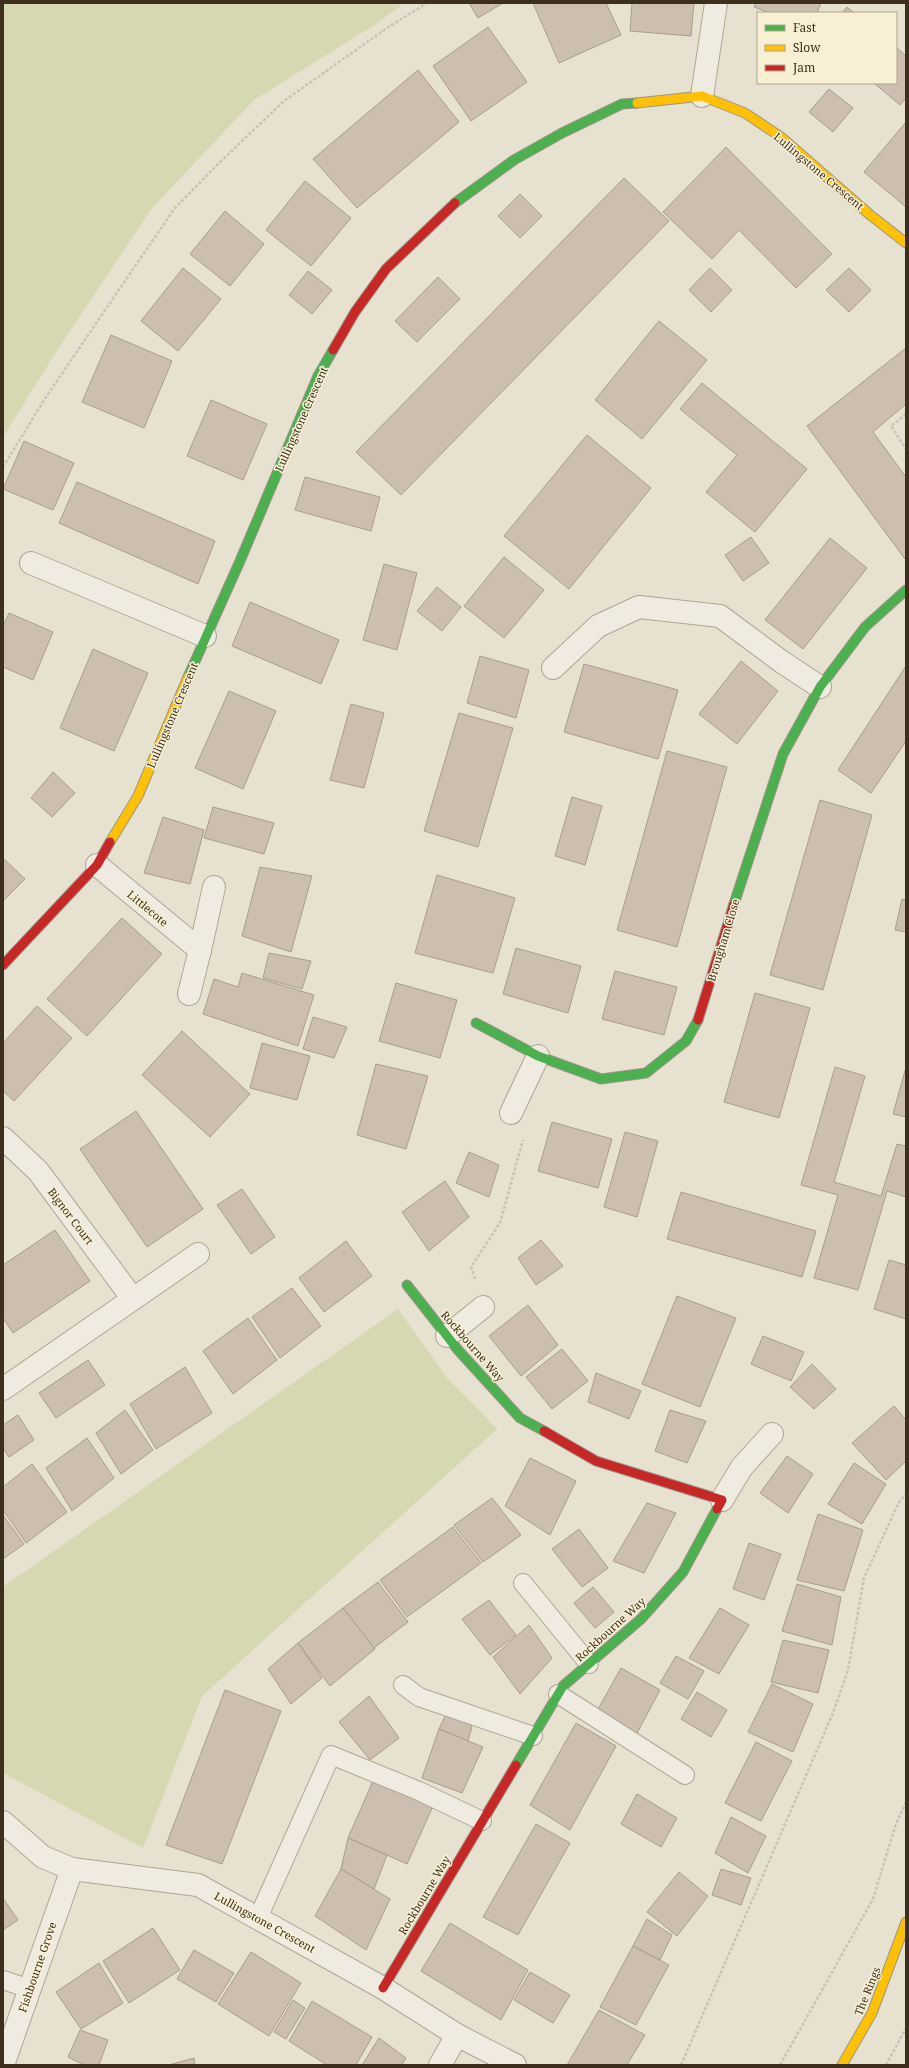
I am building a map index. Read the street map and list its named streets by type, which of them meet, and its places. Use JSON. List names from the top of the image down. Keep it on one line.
{"streets":{"street":["Lullingstone Crescent","Littlecote","Brougham Close","Bignor Court","Rockbourne Way","Fishbourne Grove","The Rings"]},"crossings":[["Lullingstone Crescent","Littlecote"],["Lullingstone Crescent","Rockbourne Way"],["Lullingstone Crescent","Fishbourne Grove"]],"legend":["Fast","Slow","Jam"]}
